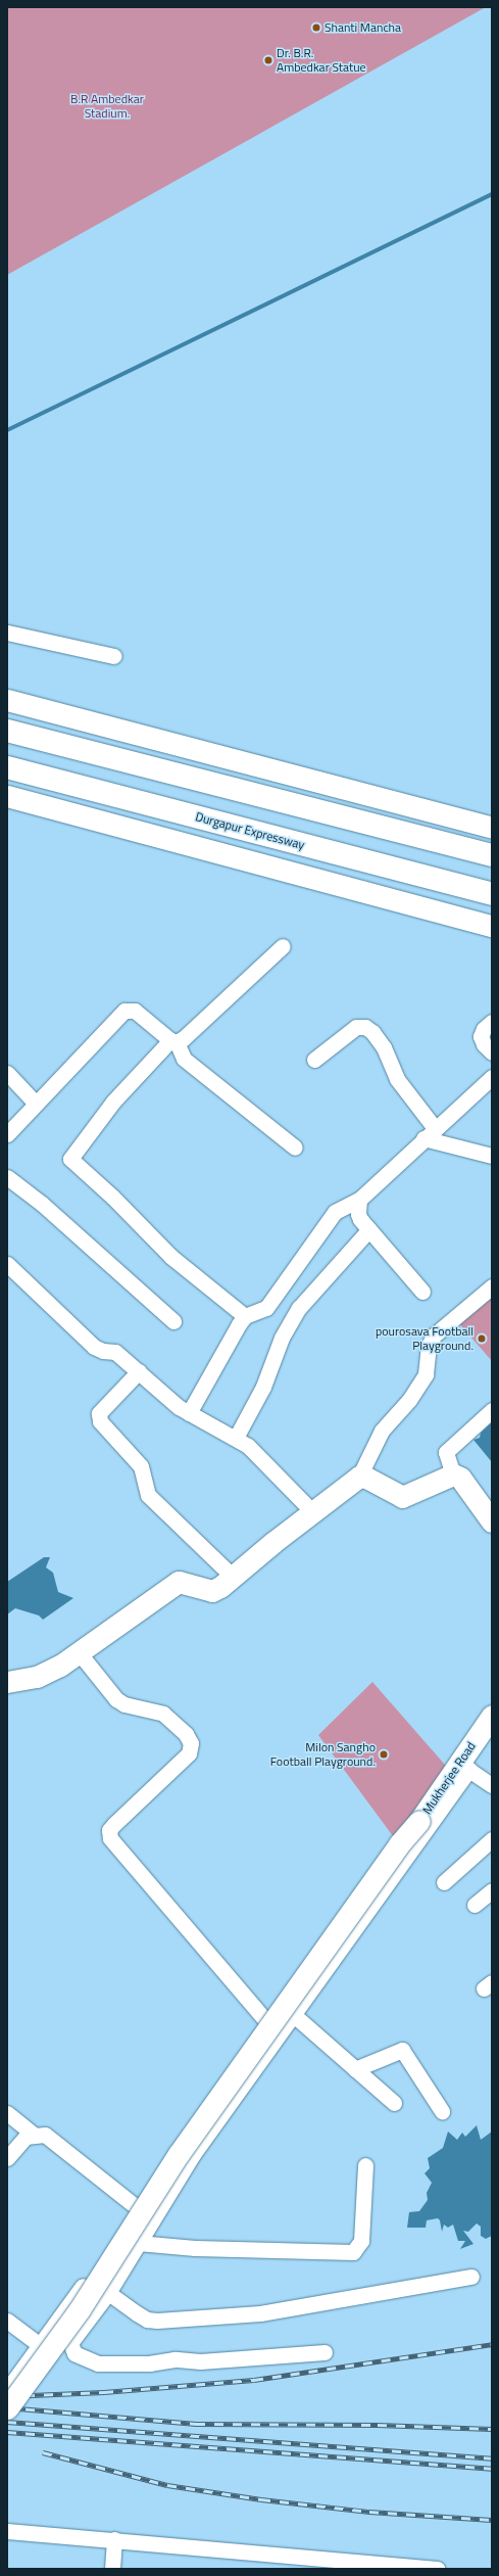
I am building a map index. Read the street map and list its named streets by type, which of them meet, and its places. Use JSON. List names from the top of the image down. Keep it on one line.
{"streets":{"highway":["Durgapur Expressway"],"street":["Mukherjee Road"]},"parks":["B.R Ambedkar Stadium."],"places":["Shanti Mancha","Dr. B.R. Ambedkar Statue","pourosava Football Playground.","Milon Sangho Football Playground."]}
